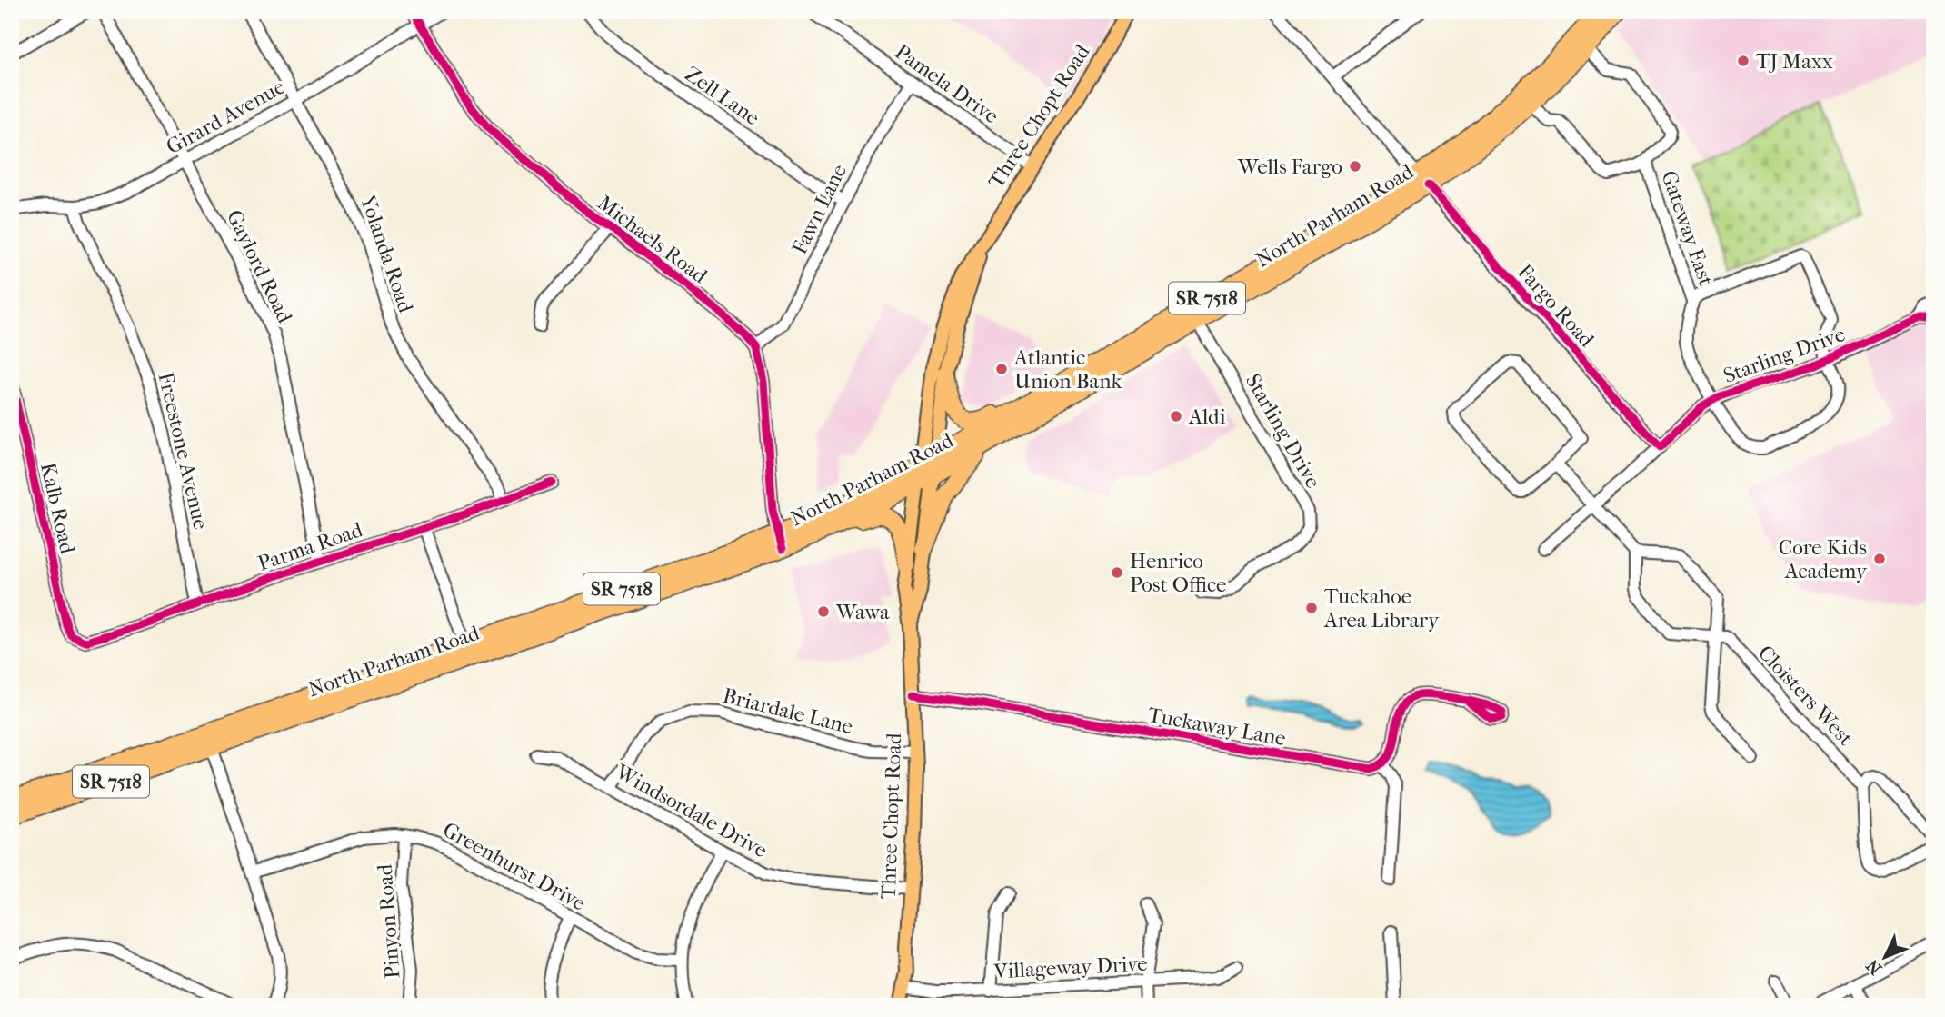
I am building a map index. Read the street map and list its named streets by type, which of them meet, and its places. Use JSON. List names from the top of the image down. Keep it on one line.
{"streets":{"highway":["North Parham Road","SR 7518"],"main road":["Three Chopt Road"],"street":["Pamela Drive","Zell Lane","Girard Avenue","Fawn Lane","Gateway East","Michaels Road","Yolanda Road","Gaylord Road","Fargo Road","Starling Drive","Freestone Avenue","Kalb Road","Parma Road","Cloisters West","Briardale Lane","Tuckaway Lane","Windsordale Drive","Greenhurst Drive","Pinyon Road","Villageway Drive"]},"crossings":[["Pamela Drive","Three Chopt Road"],["Pamela Drive","Fawn Lane"],["Zell Lane","Fawn Lane"],["Girard Avenue","Michaels Road"],["Girard Avenue","Yolanda Road"],["Girard Avenue","Gaylord Road"],["Girard Avenue","Freestone Avenue"],["Three Chopt Road","North Parham Road"],["Three Chopt Road","Briardale Lane"],["Three Chopt Road","Tuckaway Lane"],["Three Chopt Road","Windsordale Drive"],["Three Chopt Road","Villageway Drive"],["Fawn Lane","Michaels Road"],["North Parham Road","Gateway East"],["North Parham Road","Fargo Road"],["North Parham Road","Starling Drive"],["Gateway East","Starling Drive"],["Yolanda Road","Parma Road"],["Gaylord Road","Parma Road"],["Fargo Road","Starling Drive"],["Freestone Avenue","Parma Road"],["Kalb Road","Parma Road"],["Briardale Lane","Windsordale Drive"],["Greenhurst Drive","Pinyon Road"]],"places":["TJ Maxx","Wells Fargo","Atlantic Union Bank","Aldi","Core Kids Academy","Henrico Post Office","Tuckahoe Area Library","Wawa"],"north":"bottom left"}
